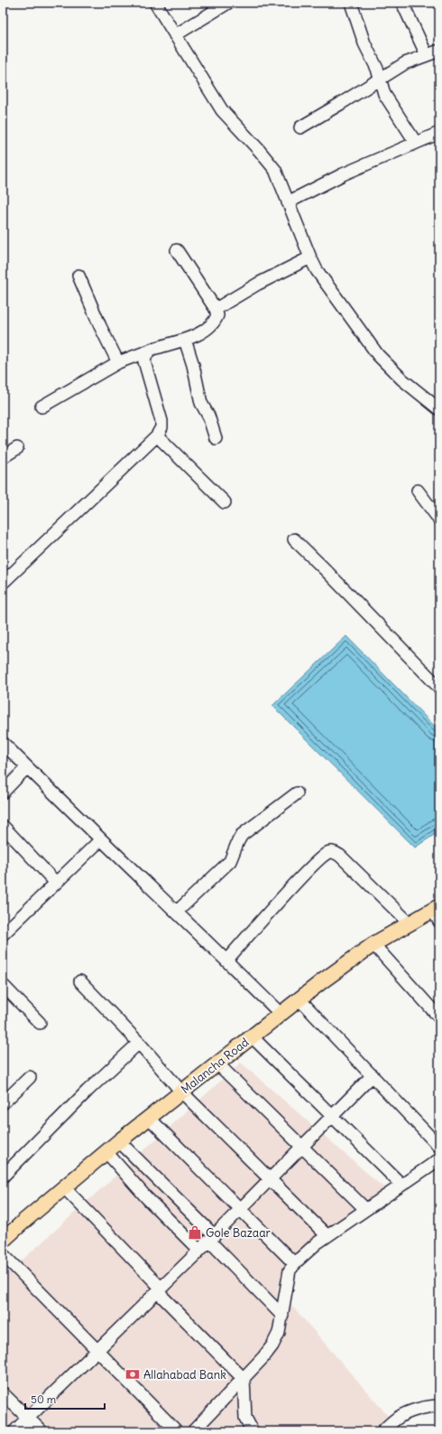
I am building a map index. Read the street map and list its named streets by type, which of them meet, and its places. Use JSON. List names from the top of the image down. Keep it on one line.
{"streets":{"main road":["Malancha Road"]},"places":{"shop":["Gole Bazaar"],"bank":["Allahabad Bank"]},"scale_bar":"50 m"}
